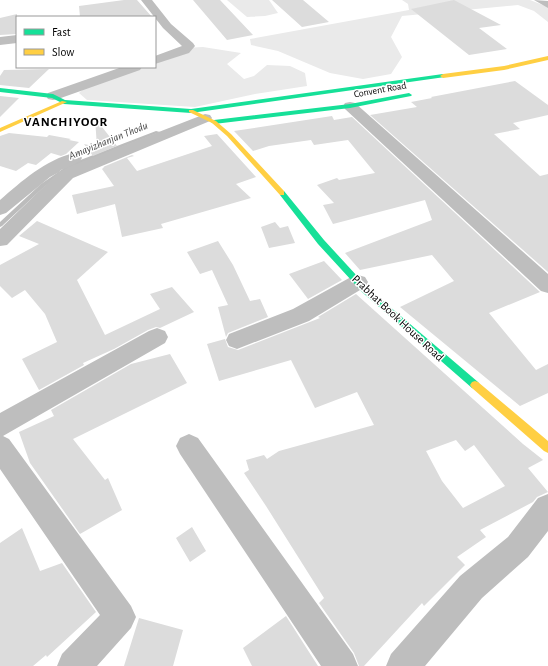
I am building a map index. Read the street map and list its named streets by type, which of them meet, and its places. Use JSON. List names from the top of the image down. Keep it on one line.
{"streets":{"main road":["Convent Road","Prabhat Book House Road"]},"crossings":[["Convent Road","Prabhat Book House Road"]],"districts":["VANCHIYOOR"],"water":["Amayizhanjan Thodu"],"legend":["Fast","Slow"]}
